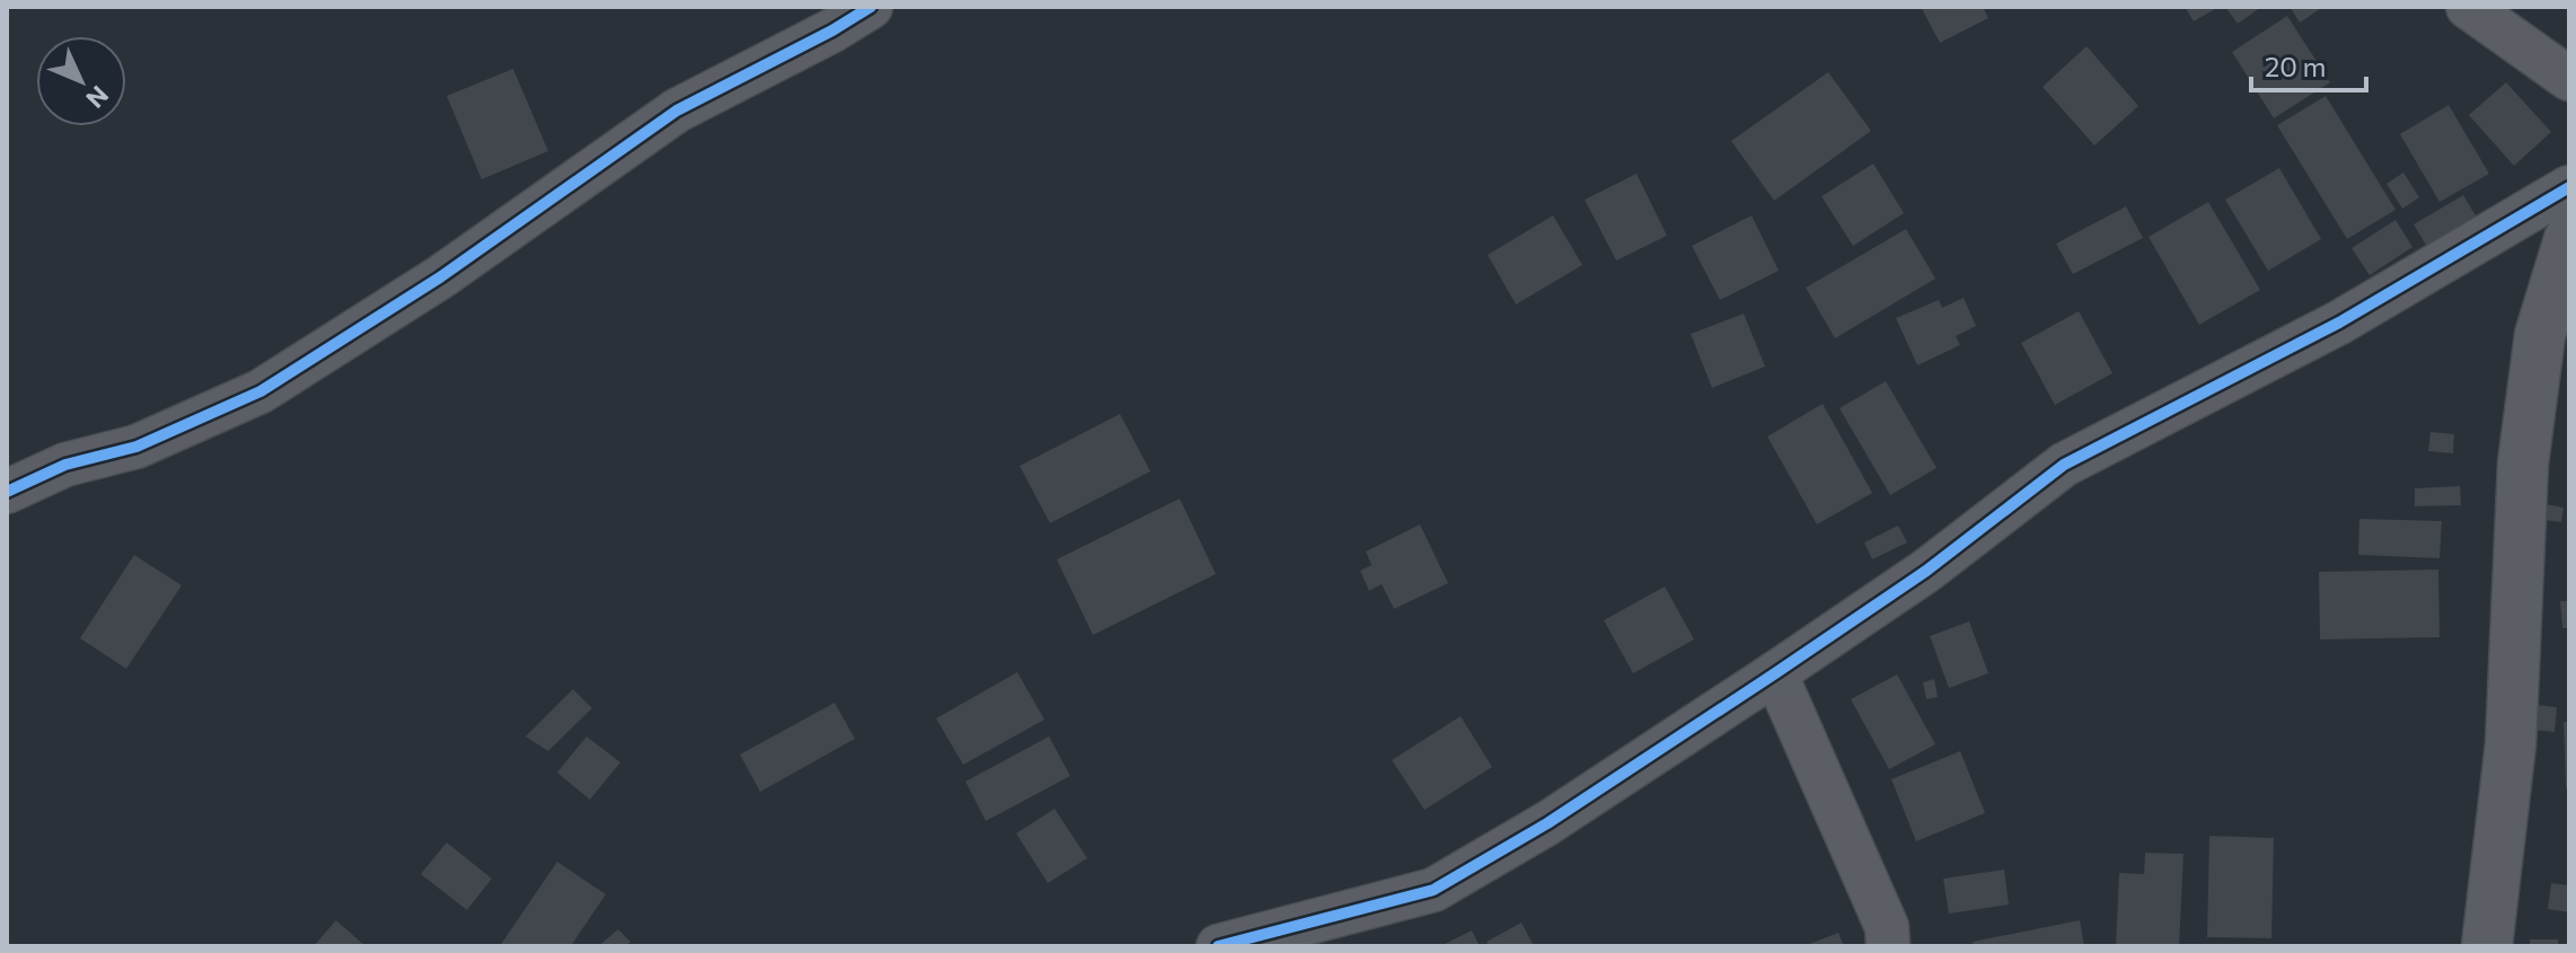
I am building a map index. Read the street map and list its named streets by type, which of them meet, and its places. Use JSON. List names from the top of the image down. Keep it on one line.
{"scale_bar":"20 m","north":"bottom right"}
